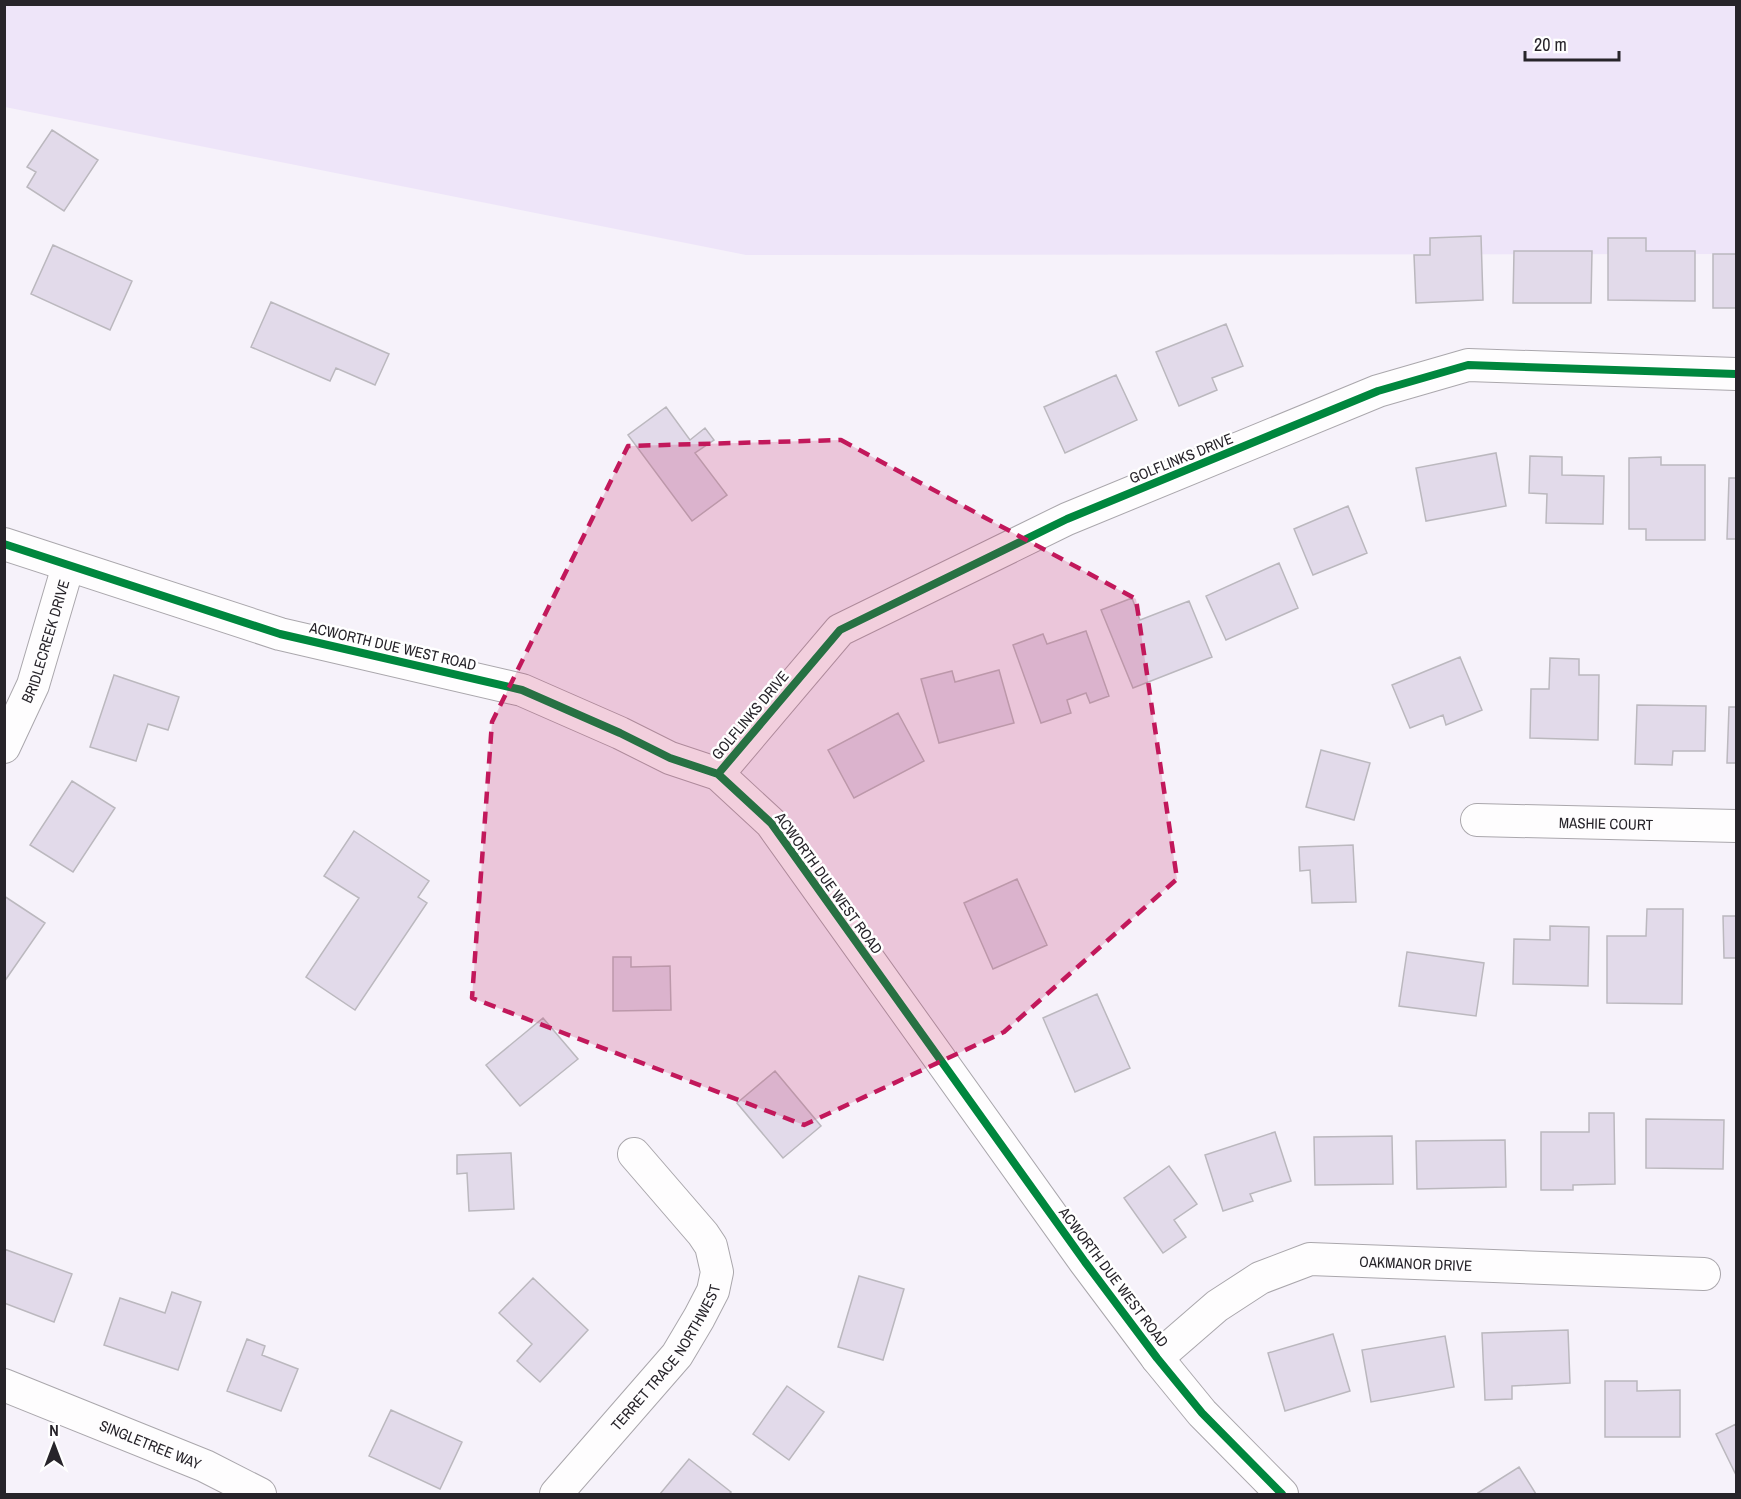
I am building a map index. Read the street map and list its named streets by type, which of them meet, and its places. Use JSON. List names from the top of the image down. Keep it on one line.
{"streets":{"street":["GOLFLINKS DRIVE","BRIDLECREEK DRIVE","ACWORTH DUE WEST ROAD","MASHIE COURT","OAKMANOR DRIVE","TERRET TRACE NORTHWEST","SINGLETREE WAY"]},"crossings":[["GOLFLINKS DRIVE","ACWORTH DUE WEST ROAD"],["BRIDLECREEK DRIVE","ACWORTH DUE WEST ROAD"],["ACWORTH DUE WEST ROAD","OAKMANOR DRIVE"]],"scale_bar":"20 m","north":"top"}
